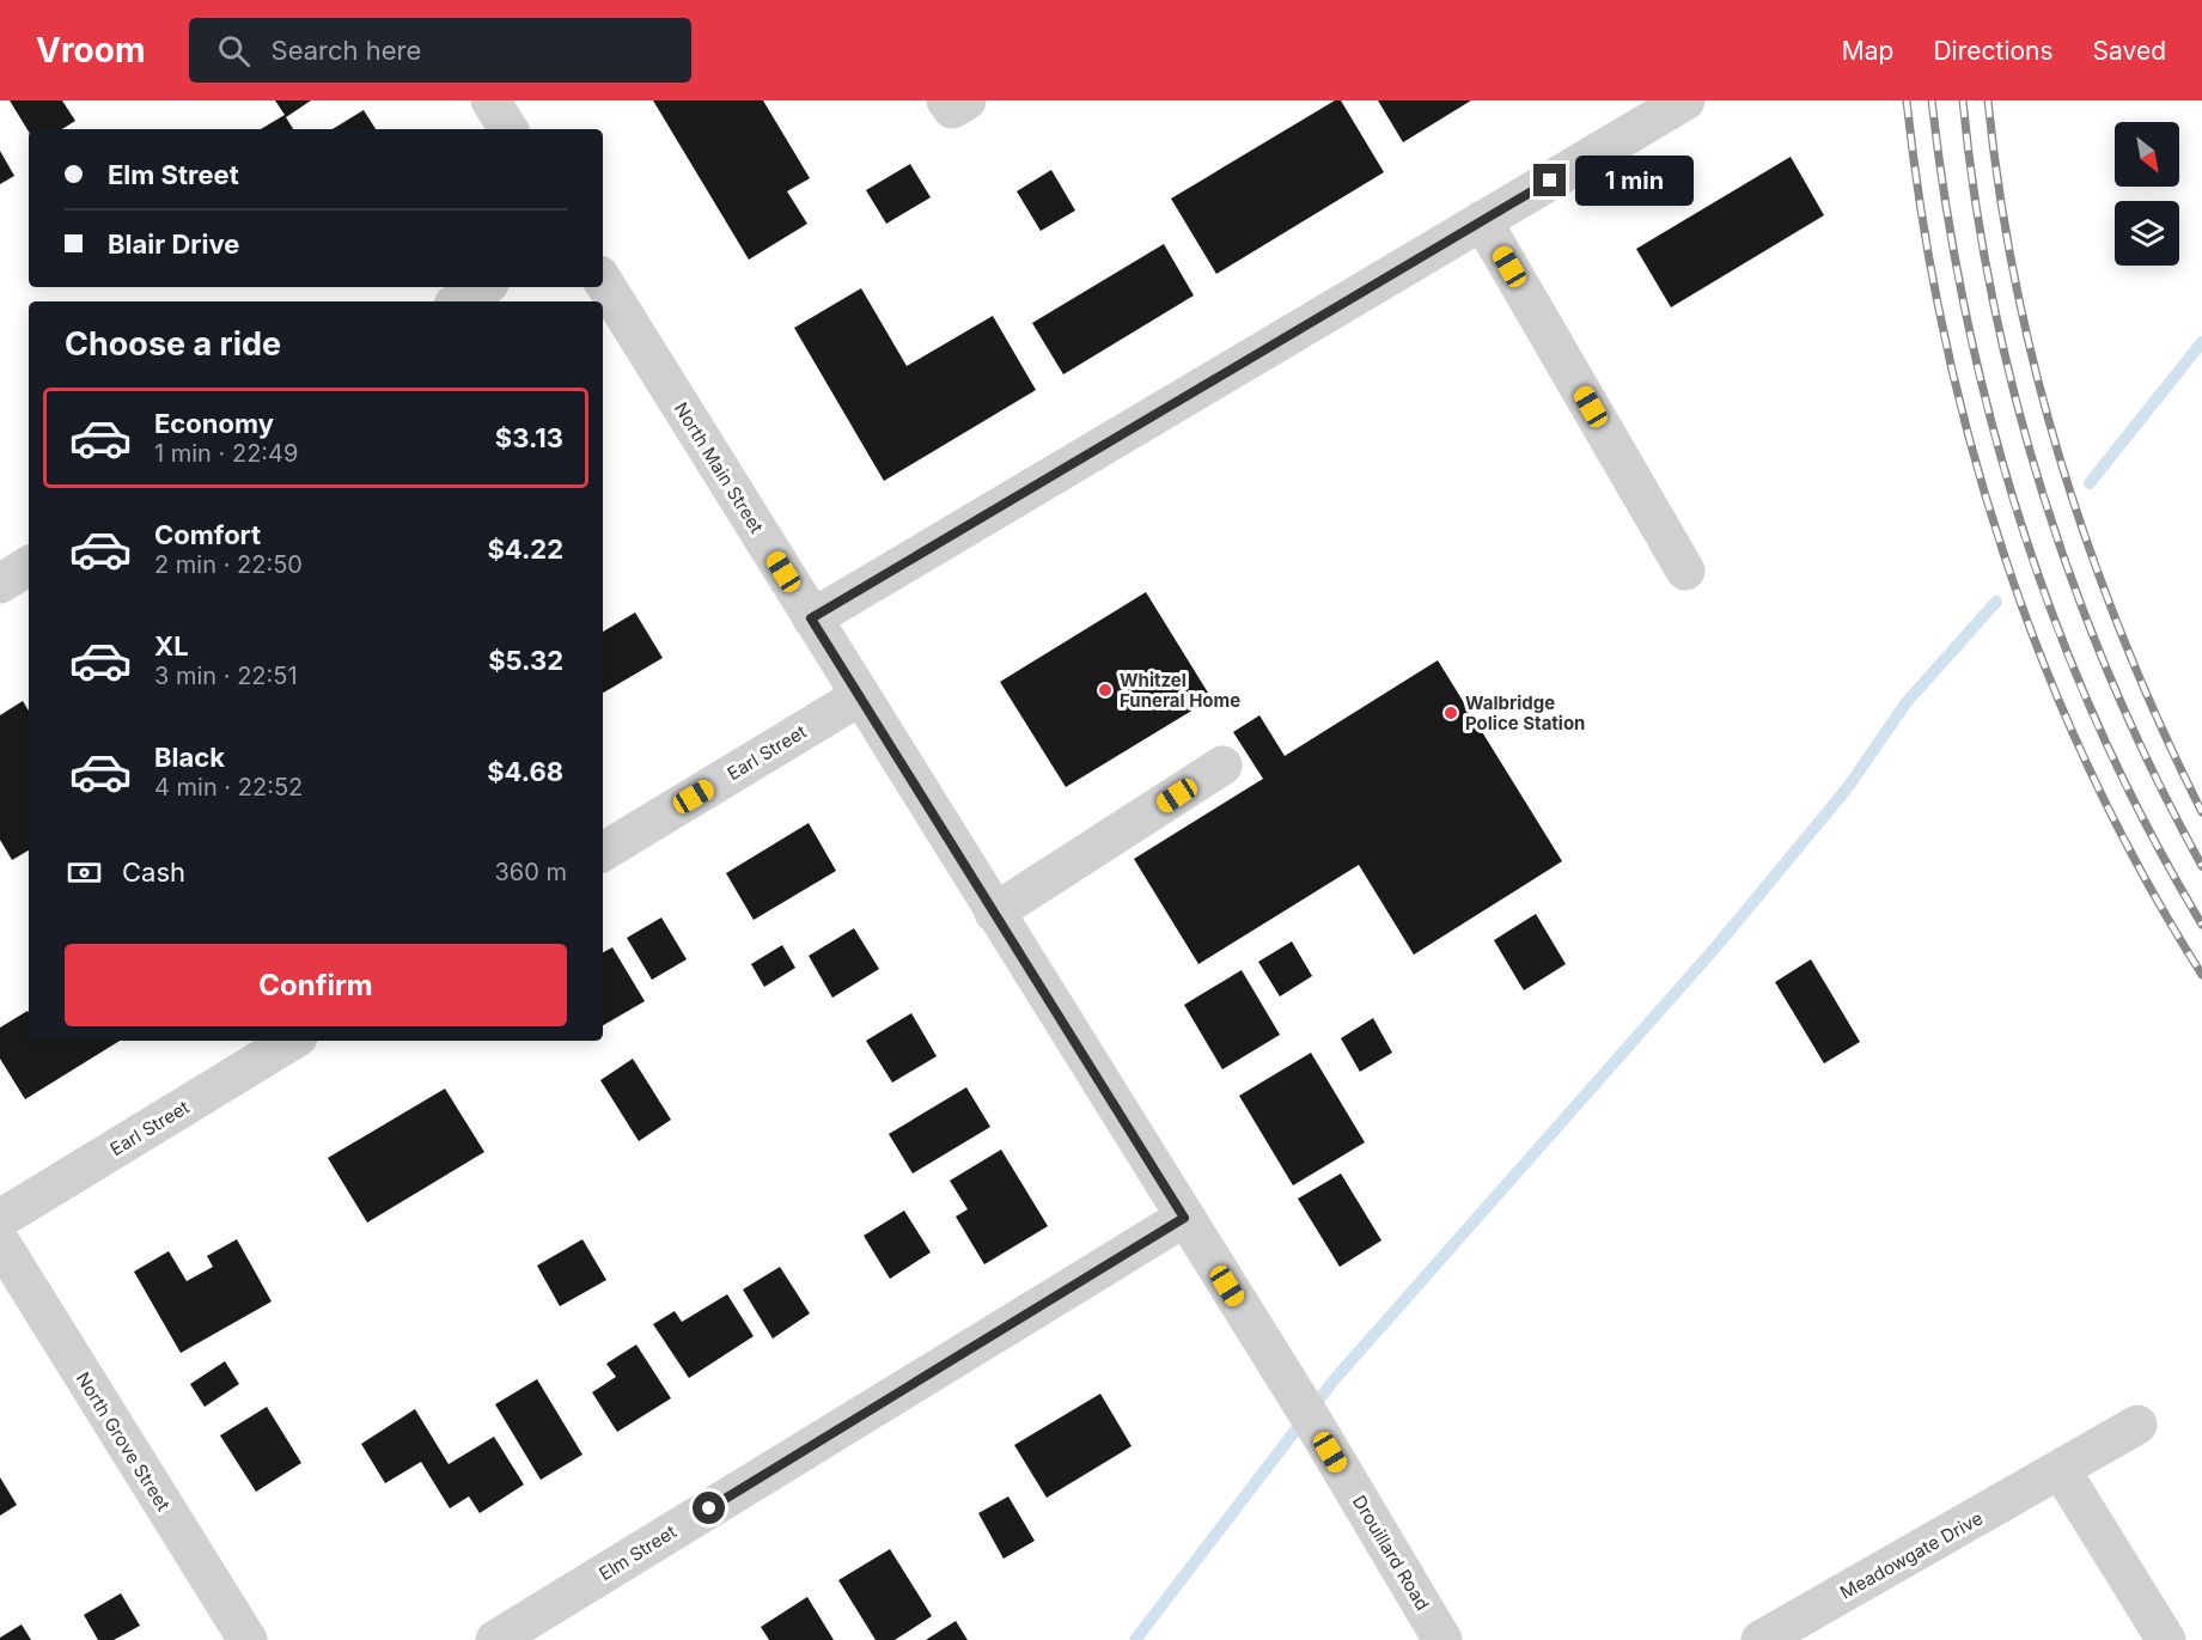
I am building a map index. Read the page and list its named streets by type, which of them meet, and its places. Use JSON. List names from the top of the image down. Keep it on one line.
{"streets":{"street":["North Main Street","Earl Street","North Grove Street","Elm Street","Drouillard Road","Meadowgate Drive"]},"crossings":[["North Main Street","Earl Street"],["North Main Street","Elm Street"],["North Main Street","Drouillard Road"]],"places":["Whitzel Funeral Home","Walbridge Police Station"],"north":"bottom right","page":{"header":"Vroom","search":"Search here","nav":["Map","Directions","Saved"],"banner":["Elm Street","Blair Drive"],"bubble":"1 min","heading":"Choose a ride","list":[{"name":"Economy","note":"1 min · 22:49","value":"$3.13"},{"name":"Comfort","note":"2 min · 22:50","value":"$4.22"},{"name":"XL","note":"3 min · 22:51","value":"$5.32"},{"name":"Black","note":"4 min · 22:52","value":"$4.68"}],"pay":["Cash","360 m"],"buttons":"Confirm"}}
